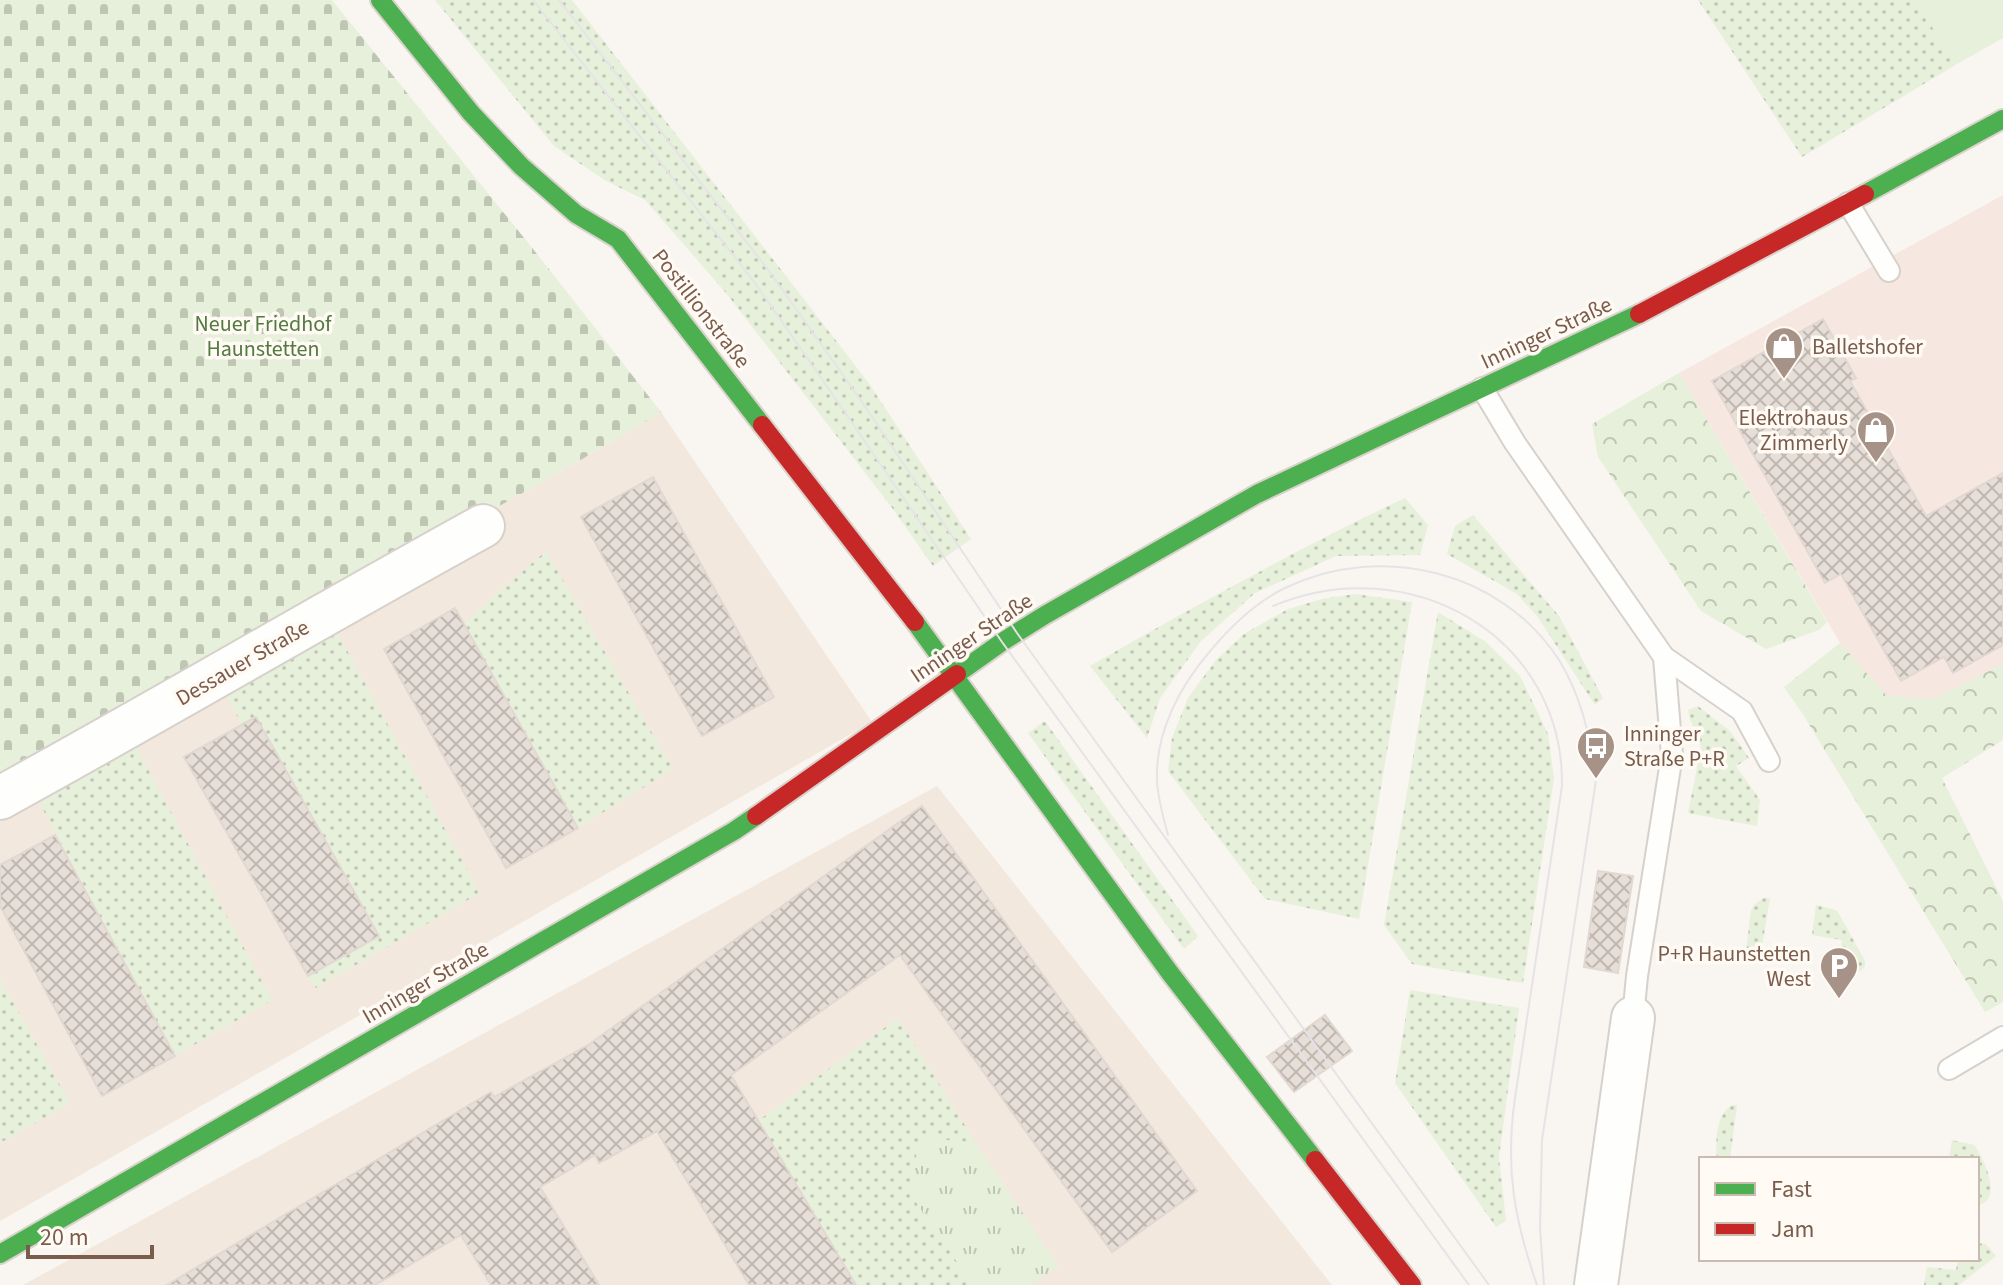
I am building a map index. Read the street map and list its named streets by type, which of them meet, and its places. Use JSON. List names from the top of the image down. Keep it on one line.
{"streets":{"main road":["Postillionstraße","Inninger Straße"],"street":["Dessauer Straße"]},"crossings":[["Postillionstraße","Inninger Straße"]],"parks":["Neuer Friedhof Haunstetten"],"places":{"shop":["Balletshofer","Elektrohaus Zimmerly"],"bus stop":["Inninger Straße P+R"],"parking":["P+R Haunstetten West"]},"legend":["Fast","Jam"],"scale_bar":"20 m"}
